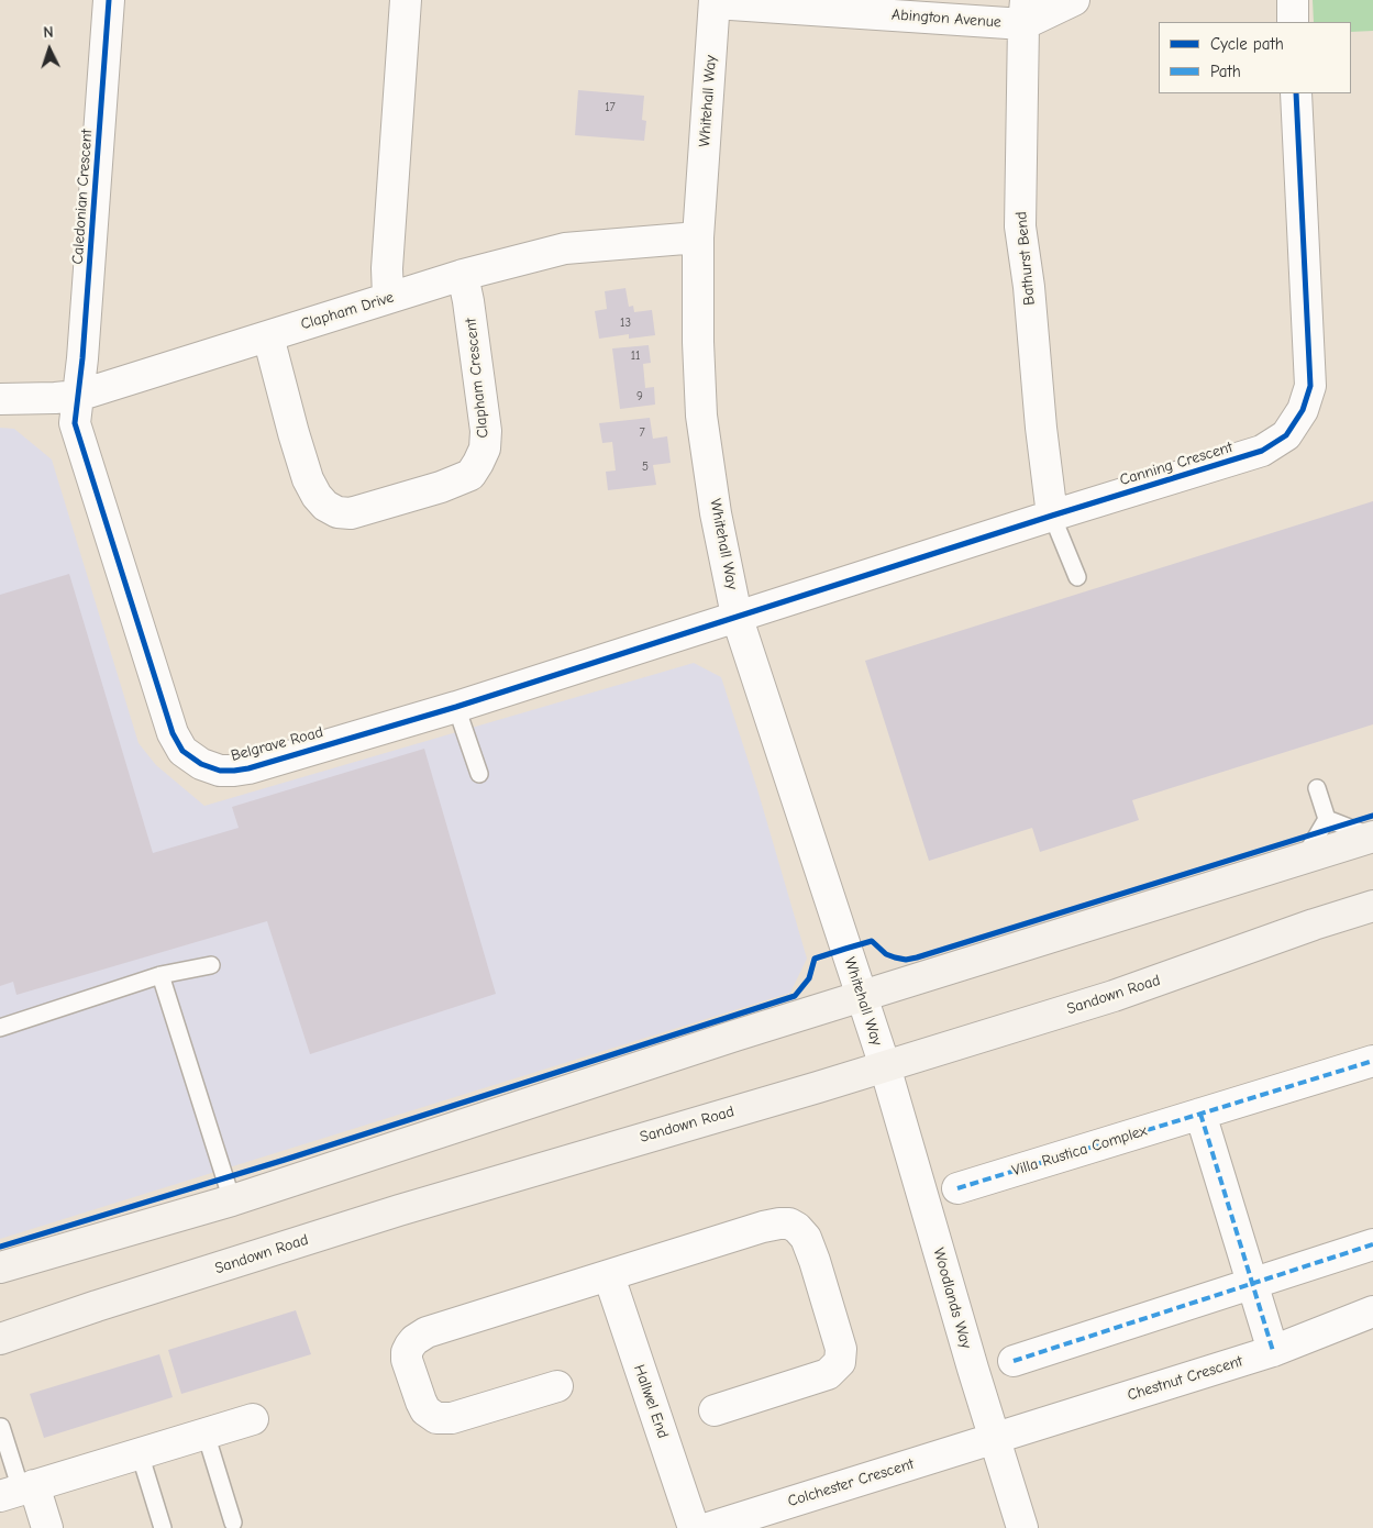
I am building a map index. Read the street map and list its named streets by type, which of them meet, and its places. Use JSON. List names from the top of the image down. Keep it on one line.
{"streets":{"main road":["Sandown Road"],"street":["Abington Avenue","Whitehall Way","Caledonian Crescent","Bathurst Bend","Clapham Drive","Clapham Crescent","Canning Crescent","Belgrave Road","Villa Rustica Complex","Woodlands Way","Chestnut Crescent","Hallwel End","Colchester Crescent"]},"crossings":[["Abington Avenue","Whitehall Way"],["Abington Avenue","Bathurst Bend"],["Whitehall Way","Clapham Drive"],["Whitehall Way","Canning Crescent"],["Whitehall Way","Belgrave Road"],["Whitehall Way","Sandown Road"],["Whitehall Way","Woodlands Way"],["Caledonian Crescent","Clapham Drive"],["Caledonian Crescent","Belgrave Road"],["Bathurst Bend","Canning Crescent"],["Clapham Drive","Clapham Crescent"],["Clapham Drive","Belgrave Road"],["Canning Crescent","Belgrave Road"],["Sandown Road","Woodlands Way"],["Woodlands Way","Chestnut Crescent"],["Woodlands Way","Colchester Crescent"],["Chestnut Crescent","Colchester Crescent"]],"house_numbers":["17","13","11","9","7","5"],"legend":["Cycle path","Path"],"north":"top"}
